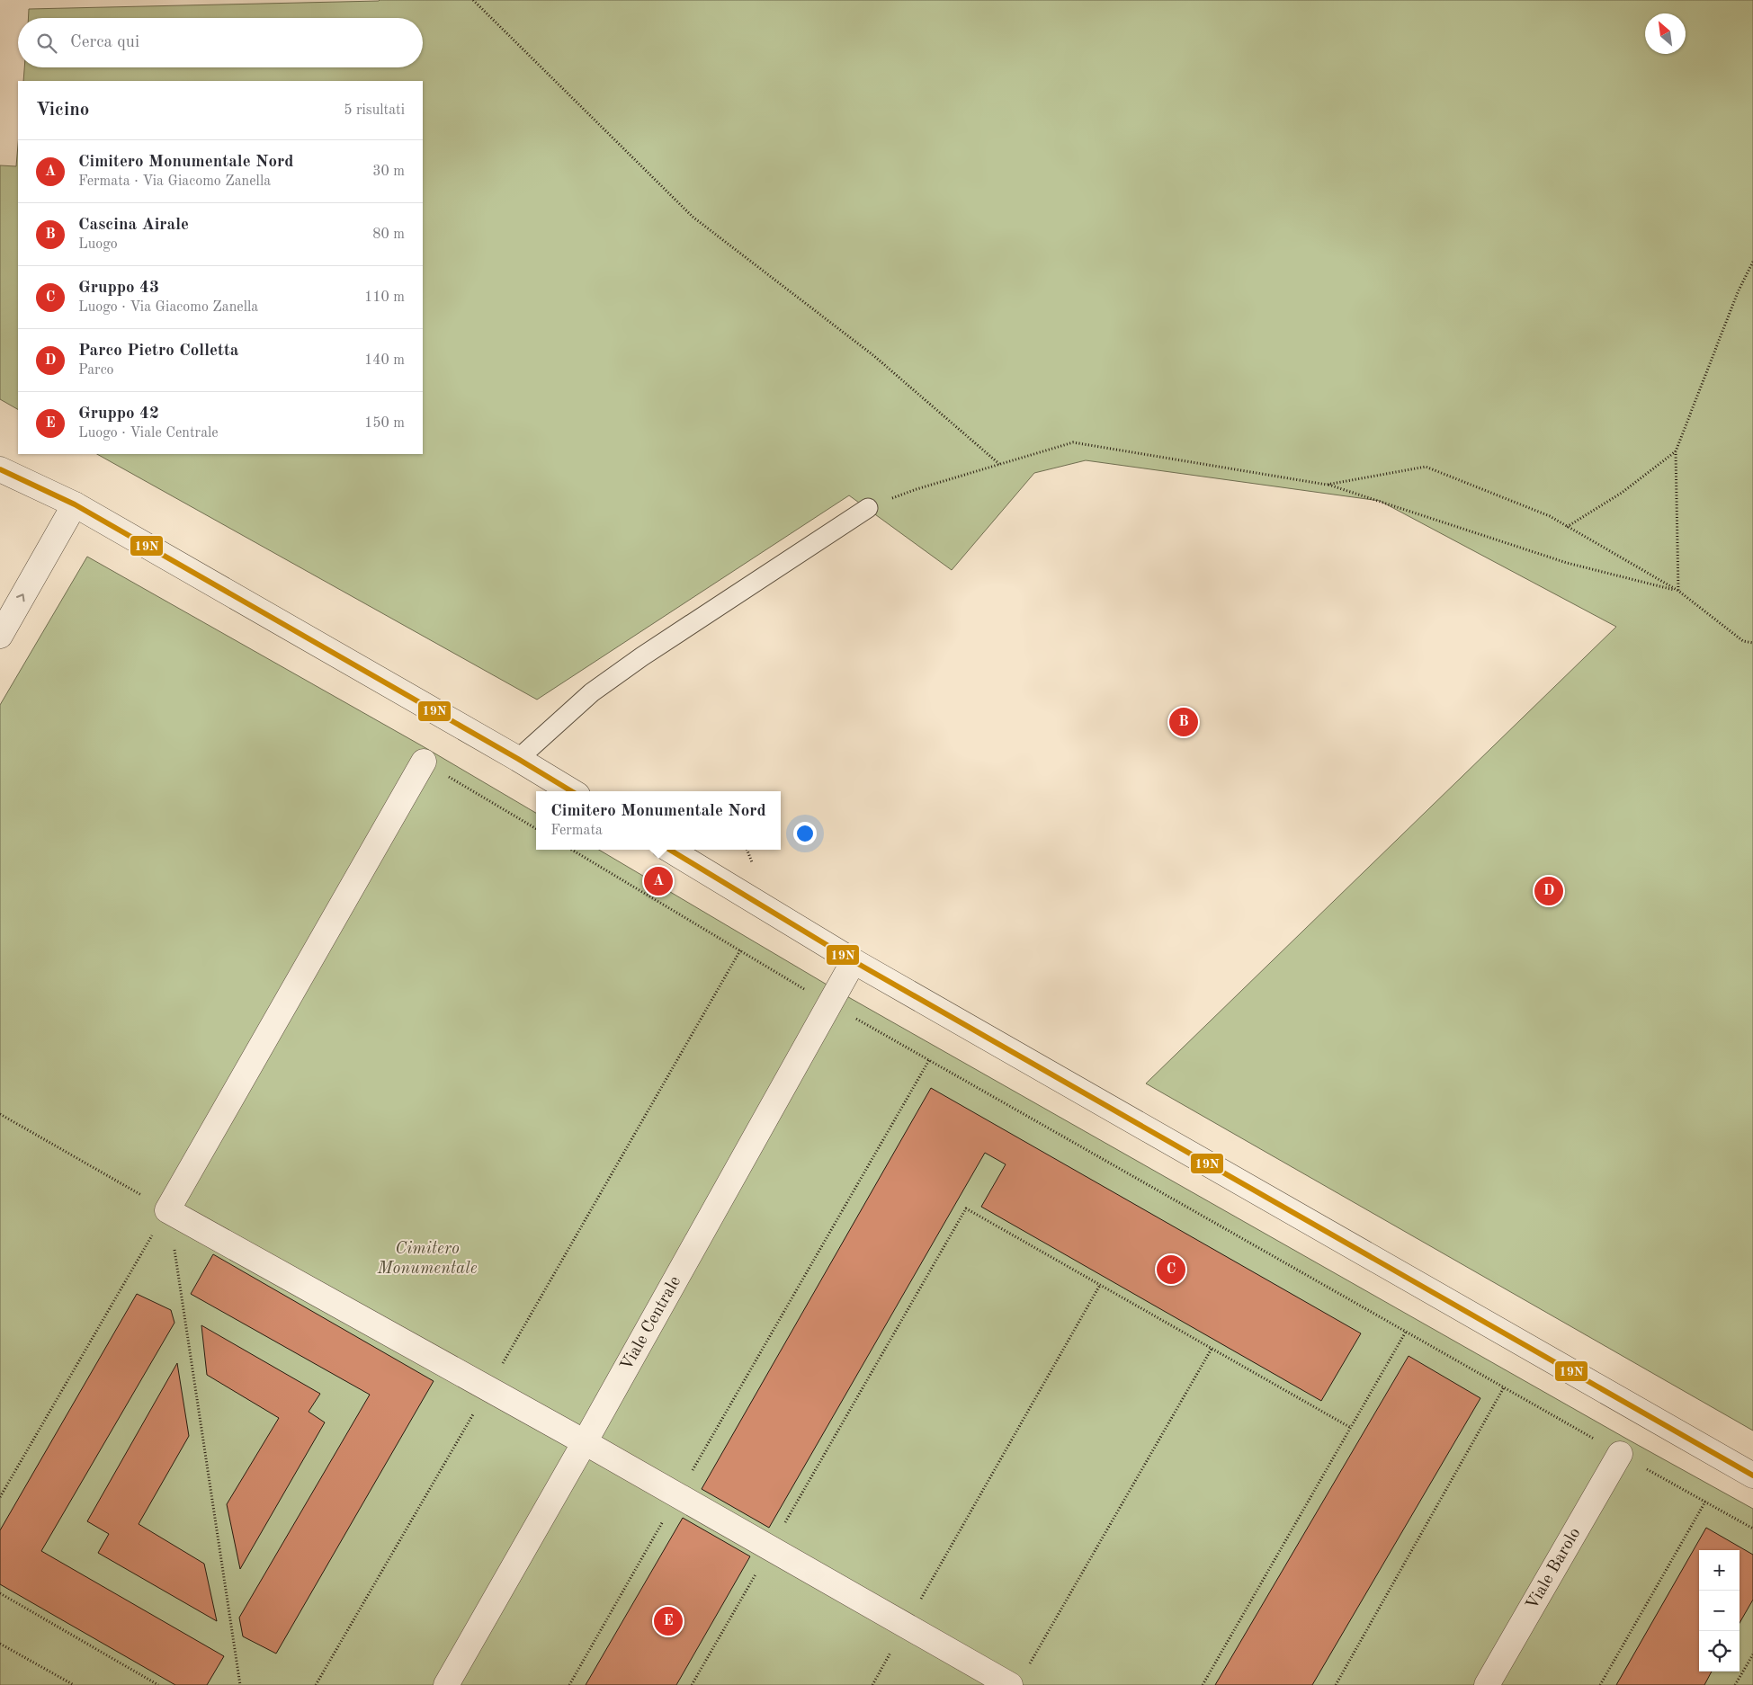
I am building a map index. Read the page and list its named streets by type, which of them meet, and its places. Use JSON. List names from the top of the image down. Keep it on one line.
{"streets":{"street":["Viale Centrale","Viale Barolo"]},"parks":["Cimitero Monumentale"],"lines":["transit line 19N"],"north":"top left","page":{"search":"Cerca qui","heading":["Vicino","5 risultati"],"list":[{"mark":"A","name":"Cimitero Monumentale Nord","note":"Fermata · Via Giacomo Zanella","value":"30 m"},{"mark":"B","name":"Cascina Airale","note":"Luogo","value":"80 m"},{"mark":"C","name":"Gruppo 43","note":"Luogo · Via Giacomo Zanella","value":"110 m"},{"mark":"D","name":"Parco Pietro Colletta","note":"Parco","value":"140 m"},{"mark":"E","name":"Gruppo 42","note":"Luogo · Viale Centrale","value":"150 m"}],"pins":["B","A","D","C","E"],"popup":["Cimitero Monumentale Nord","Fermata"],"map_buttons":["+","−"]}}
